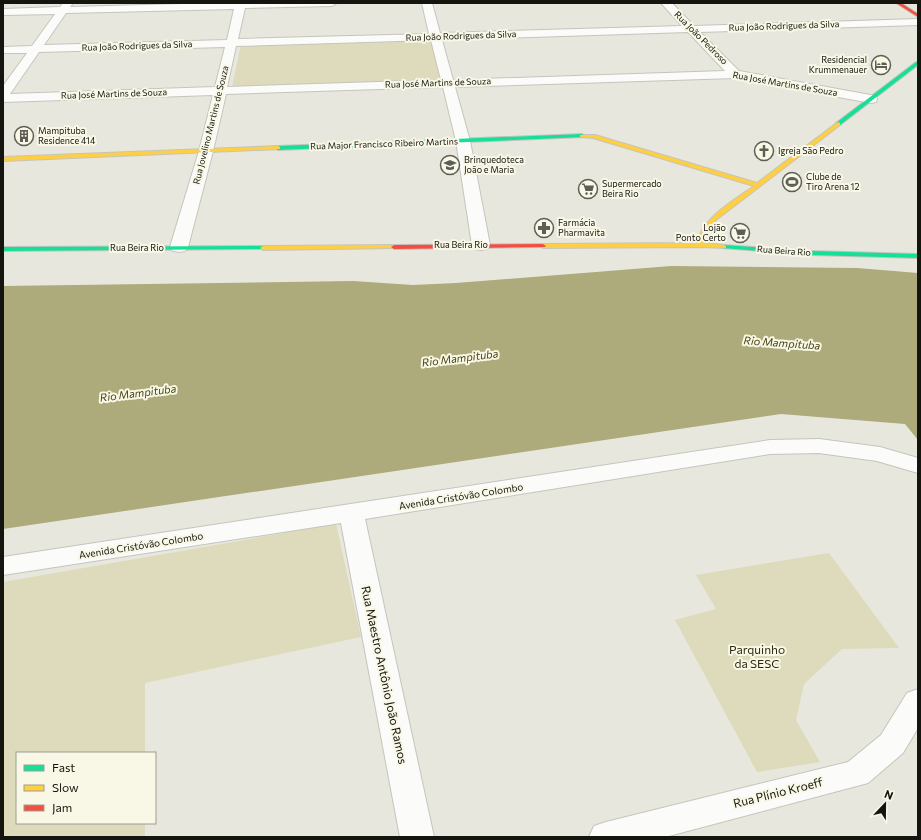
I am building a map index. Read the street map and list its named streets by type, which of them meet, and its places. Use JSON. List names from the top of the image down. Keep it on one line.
{"streets":{"main road":["Rua Major Francisco Ribeiro Martins","Rua Beira Rio"],"street":["Rua João Rodrigues da Silva","Rua João Pedroso","Rua José Martins de Souza","Rua Jovelino Martins de Souza","Avenida Cristóvão Colombo","Rua Maestro Antônio João Ramos","Rua Plínio Kroeff"]},"crossings":[["Rua João Rodrigues da Silva","Rua João Pedroso"],["Rua João Rodrigues da Silva","Rua Jovelino Martins de Souza"],["Rua João Pedroso","Rua José Martins de Souza"],["Rua José Martins de Souza","Rua Jovelino Martins de Souza"],["Rua Jovelino Martins de Souza","Rua Major Francisco Ribeiro Martins"],["Rua Jovelino Martins de Souza","Rua Beira Rio"],["Avenida Cristóvão Colombo","Rua Maestro Antônio João Ramos"]],"water":["Rio Mampituba"],"parks":["Parquinho da SESC"],"places":{"hotel":["Residencial Krummenauer"],"building":["Mampituba Residence 414"],"church":["Igreja São Pedro"],"school or university":["Brinquedoteca João e Maria"],"sports":["Clube de Tiro Arena 12"],"supermarket":["Supermercado Beira Rio","Lojão Ponto Certo"],"pharmacy":["Farmácia Pharmavita"]},"legend":["Fast","Slow","Jam"],"north":"top"}
